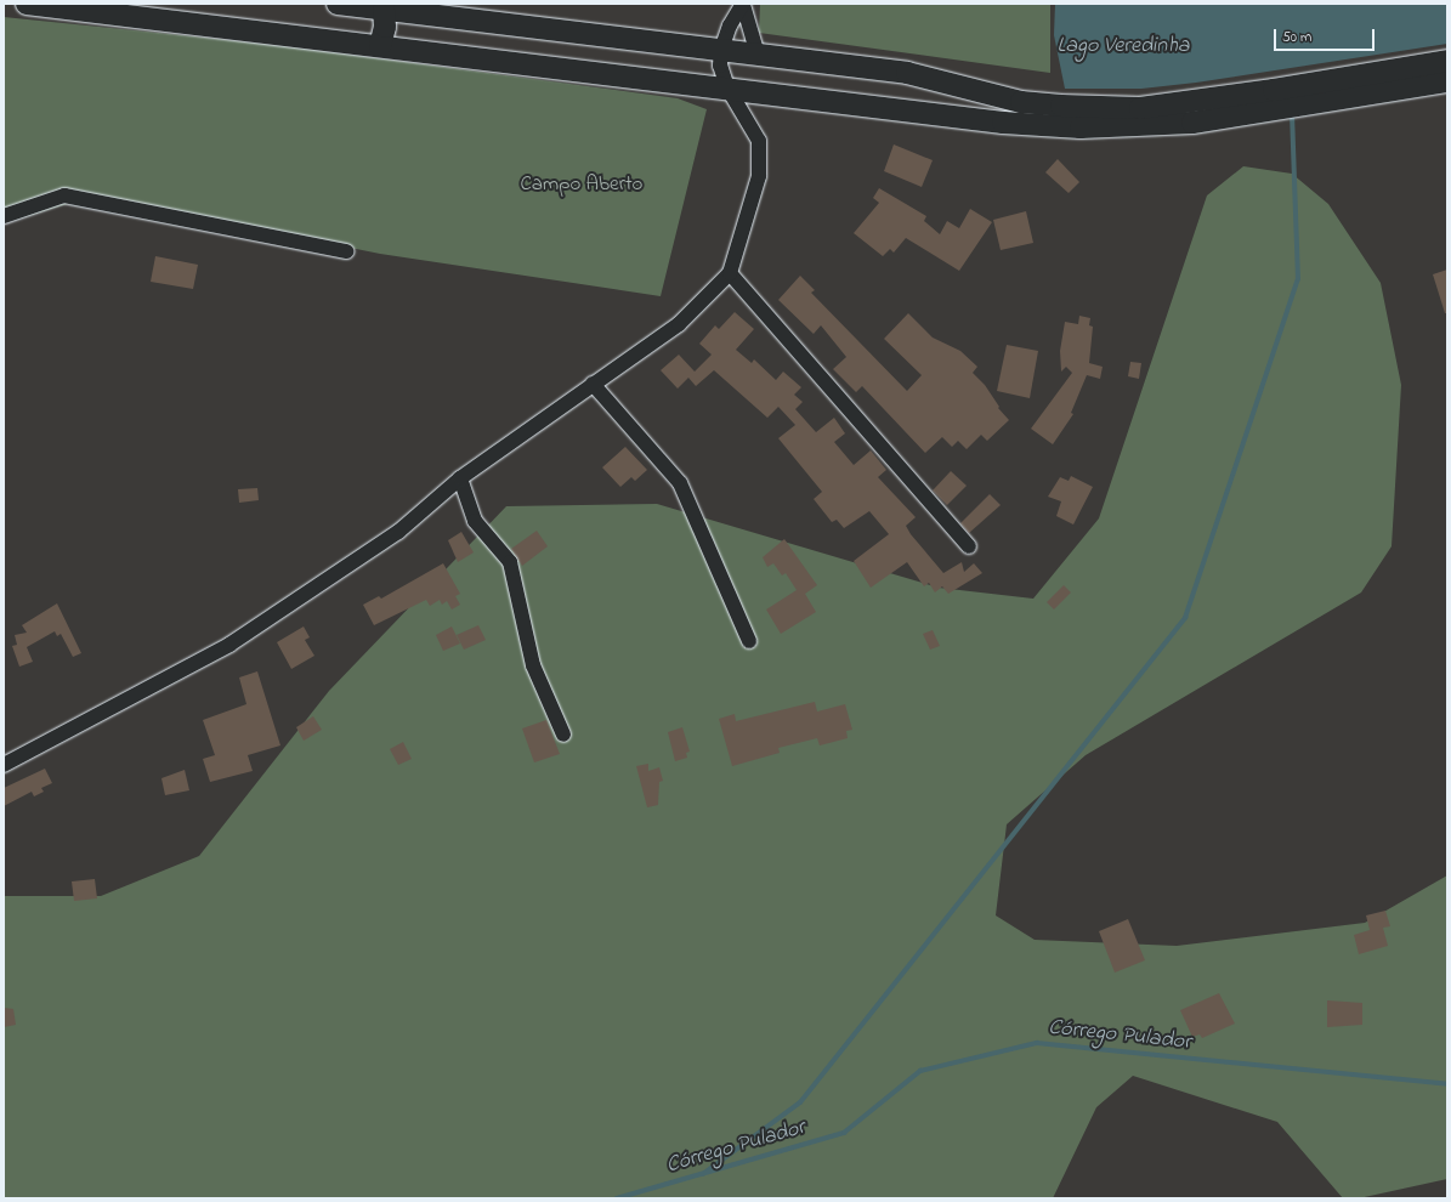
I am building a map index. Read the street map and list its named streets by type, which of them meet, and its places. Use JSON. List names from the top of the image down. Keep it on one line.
{"water":["Lago Veredinha","Córrego Pulador"],"parks":["Campo Aberto"],"scale_bar":"50 m"}
